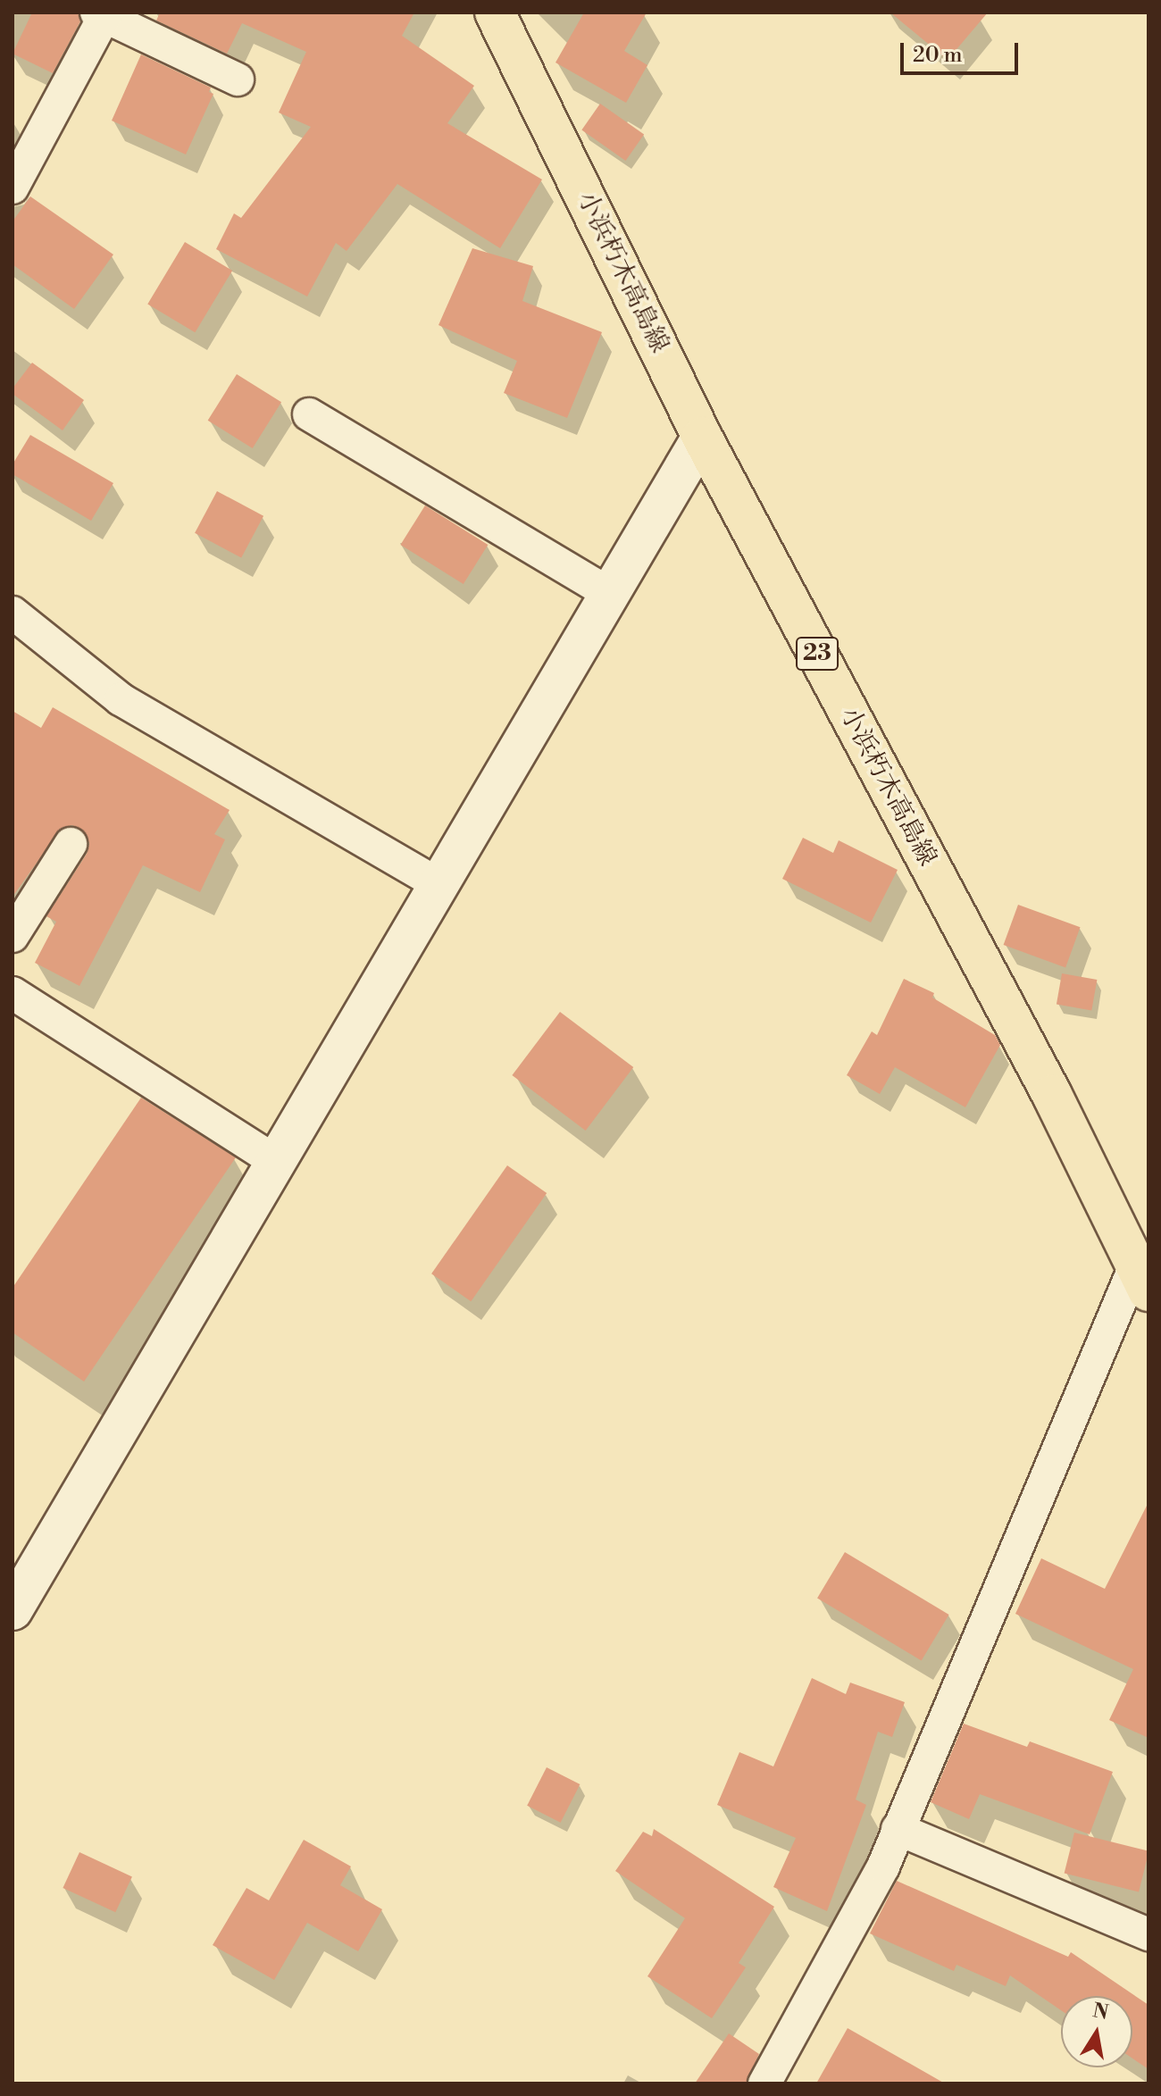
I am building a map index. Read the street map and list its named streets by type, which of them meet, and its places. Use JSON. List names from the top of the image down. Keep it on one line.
{"streets":{"main road":["小浜朽木高島線","23"]},"scale_bar":"20 m","north":"top"}
